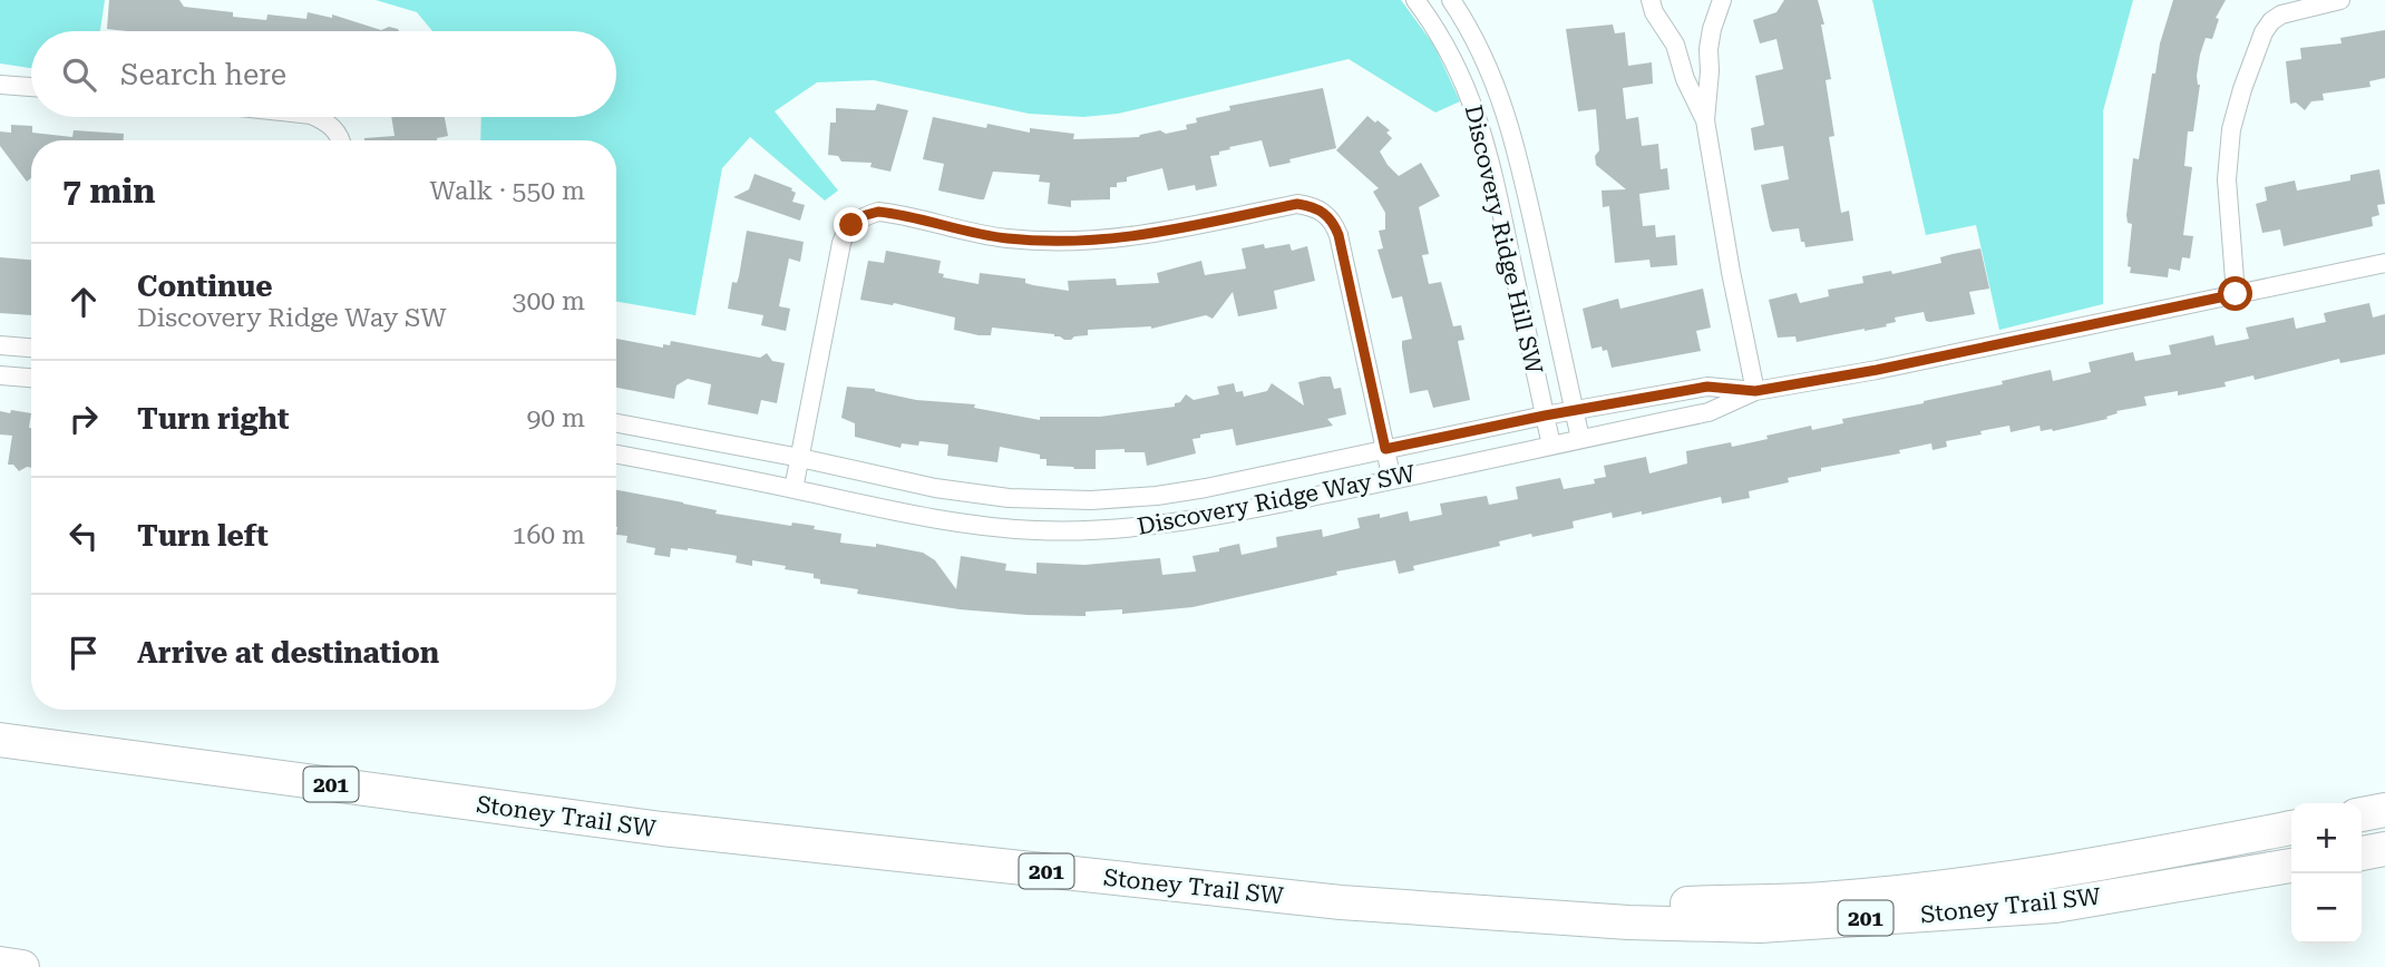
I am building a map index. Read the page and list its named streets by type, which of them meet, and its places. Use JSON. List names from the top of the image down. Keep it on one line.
{"streets":{"highway":["201","Stoney Trail SW"],"street":["Discovery Ridge Hill SW","Discovery Ridge Way SW"]},"crossings":[["Discovery Ridge Hill SW","Discovery Ridge Way SW"]],"page":{"search":"Search here","heading":["7 min","Walk · 550 m"],"list":[["Continue","Discovery Ridge Way SW","300 m"],["Turn right","90 m"],["Turn left","160 m"],"Arrive at destination"],"map_buttons":["+","−"]}}
